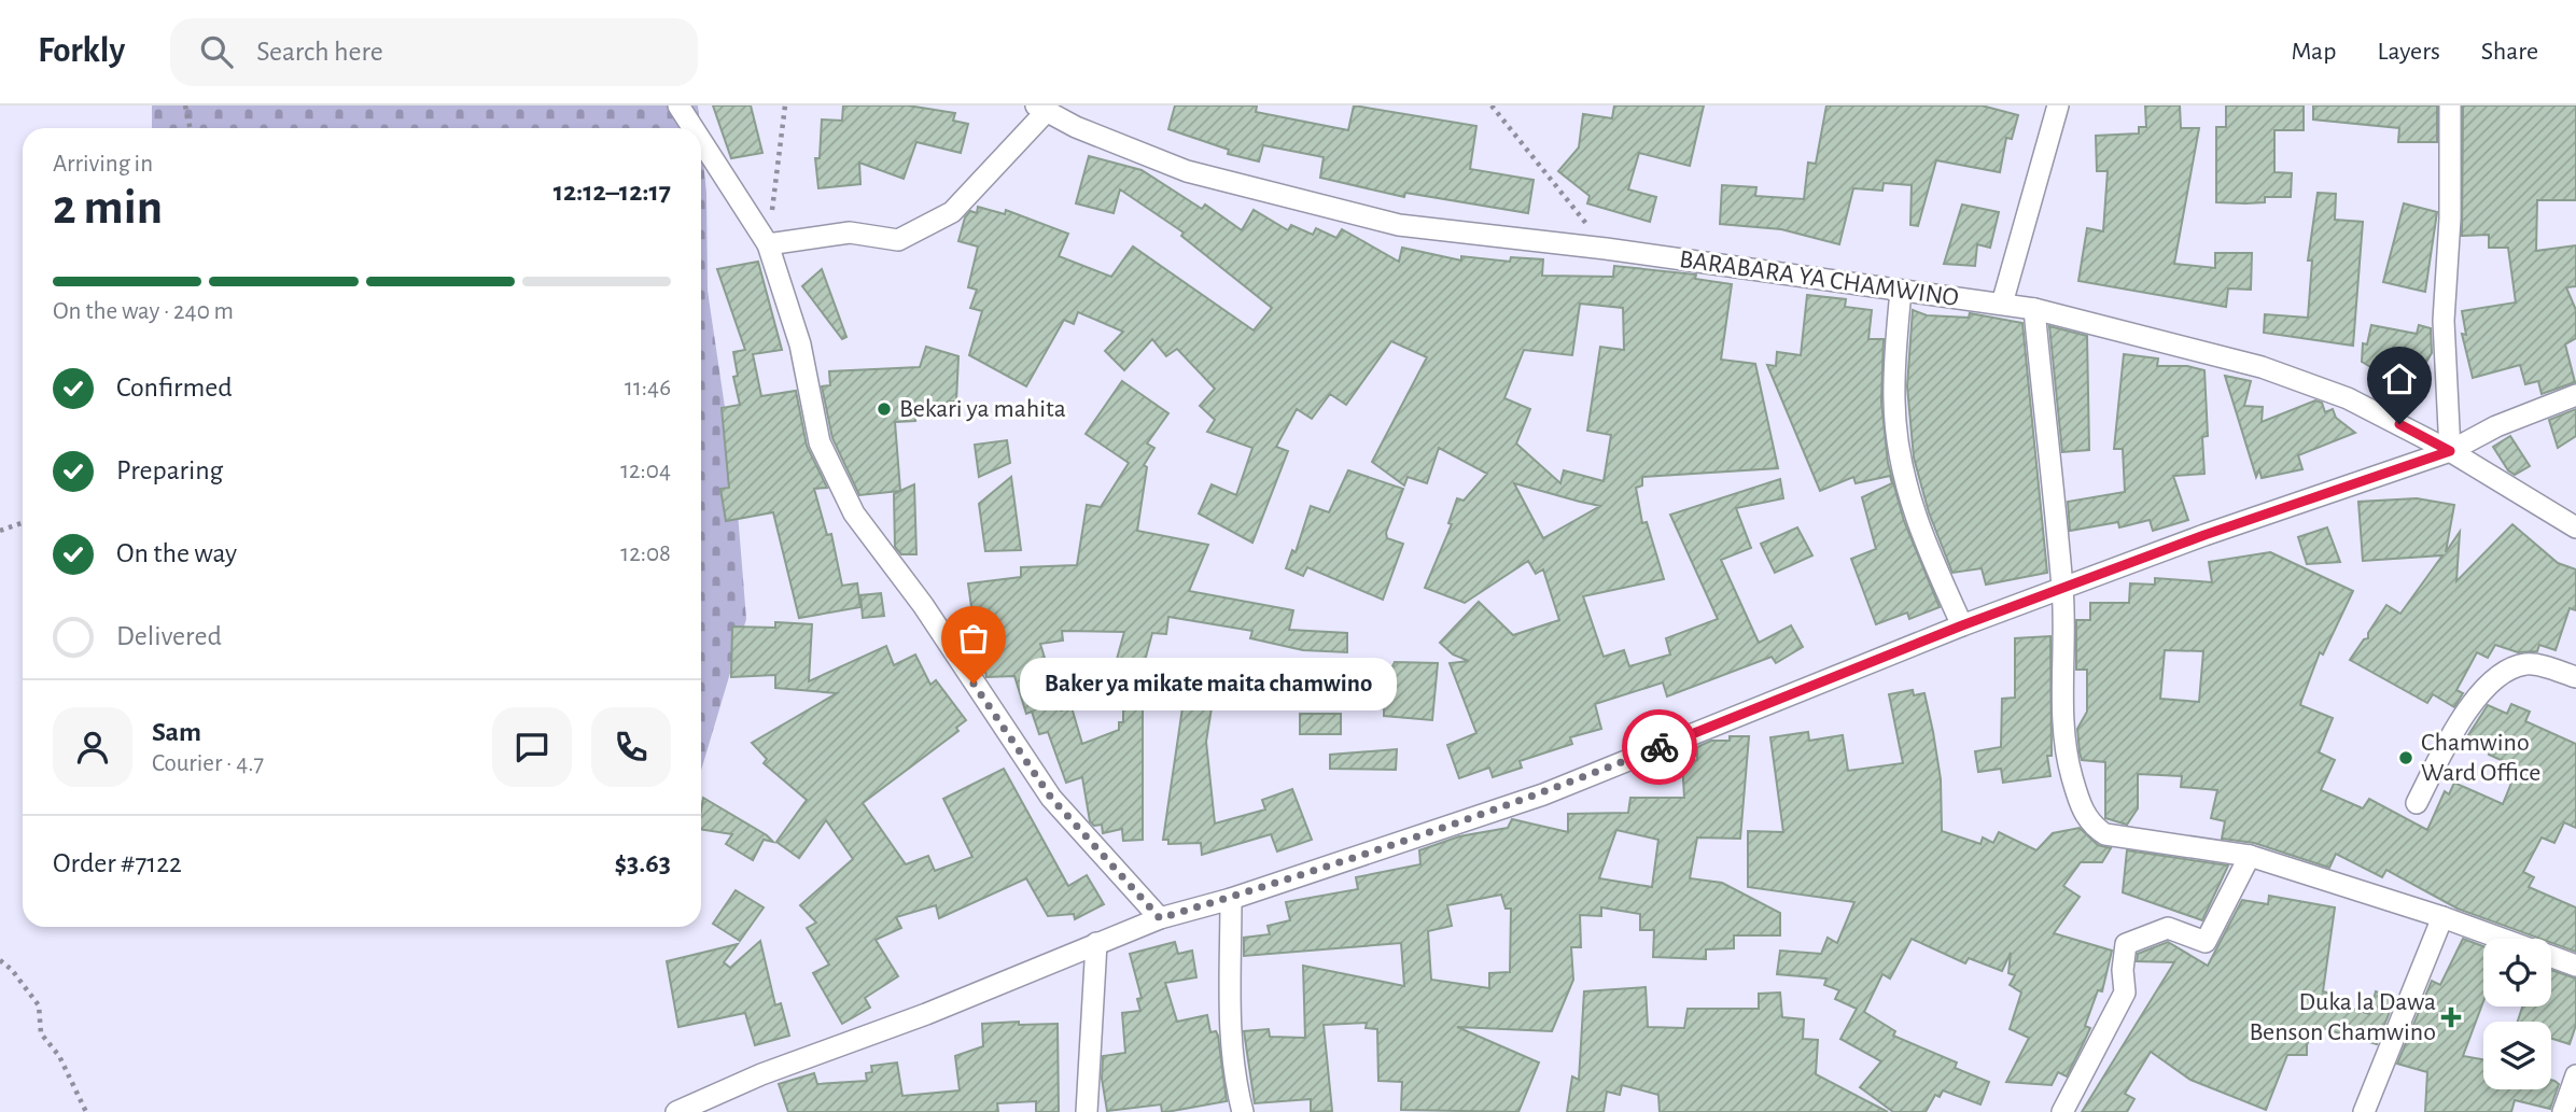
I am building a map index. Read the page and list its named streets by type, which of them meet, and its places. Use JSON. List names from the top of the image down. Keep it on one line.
{"streets":{"street":["BARABARA YA CHAMWINO"]},"places":{"other":["Bekari ya mahita","Baker ya mikate maita chamwino","Chamwino Ward Office"],"health":["Duka la Dawa Benson Chamwino"]},"page":{"header":"Forkly","search":"Search here","nav":["Map","Layers","Share"],"heading":["2 min","Arriving in","12:12–12:17"],"panel":["Sam","Courier · 4.7","Order #7122","$3.63"],"bar":"On the way · 240 m","list":[["Confirmed","11:46"],["Preparing","12:04"],["On the way","12:08"],"Delivered"],"bubble":"Baker ya mikate maita chamwino"}}
